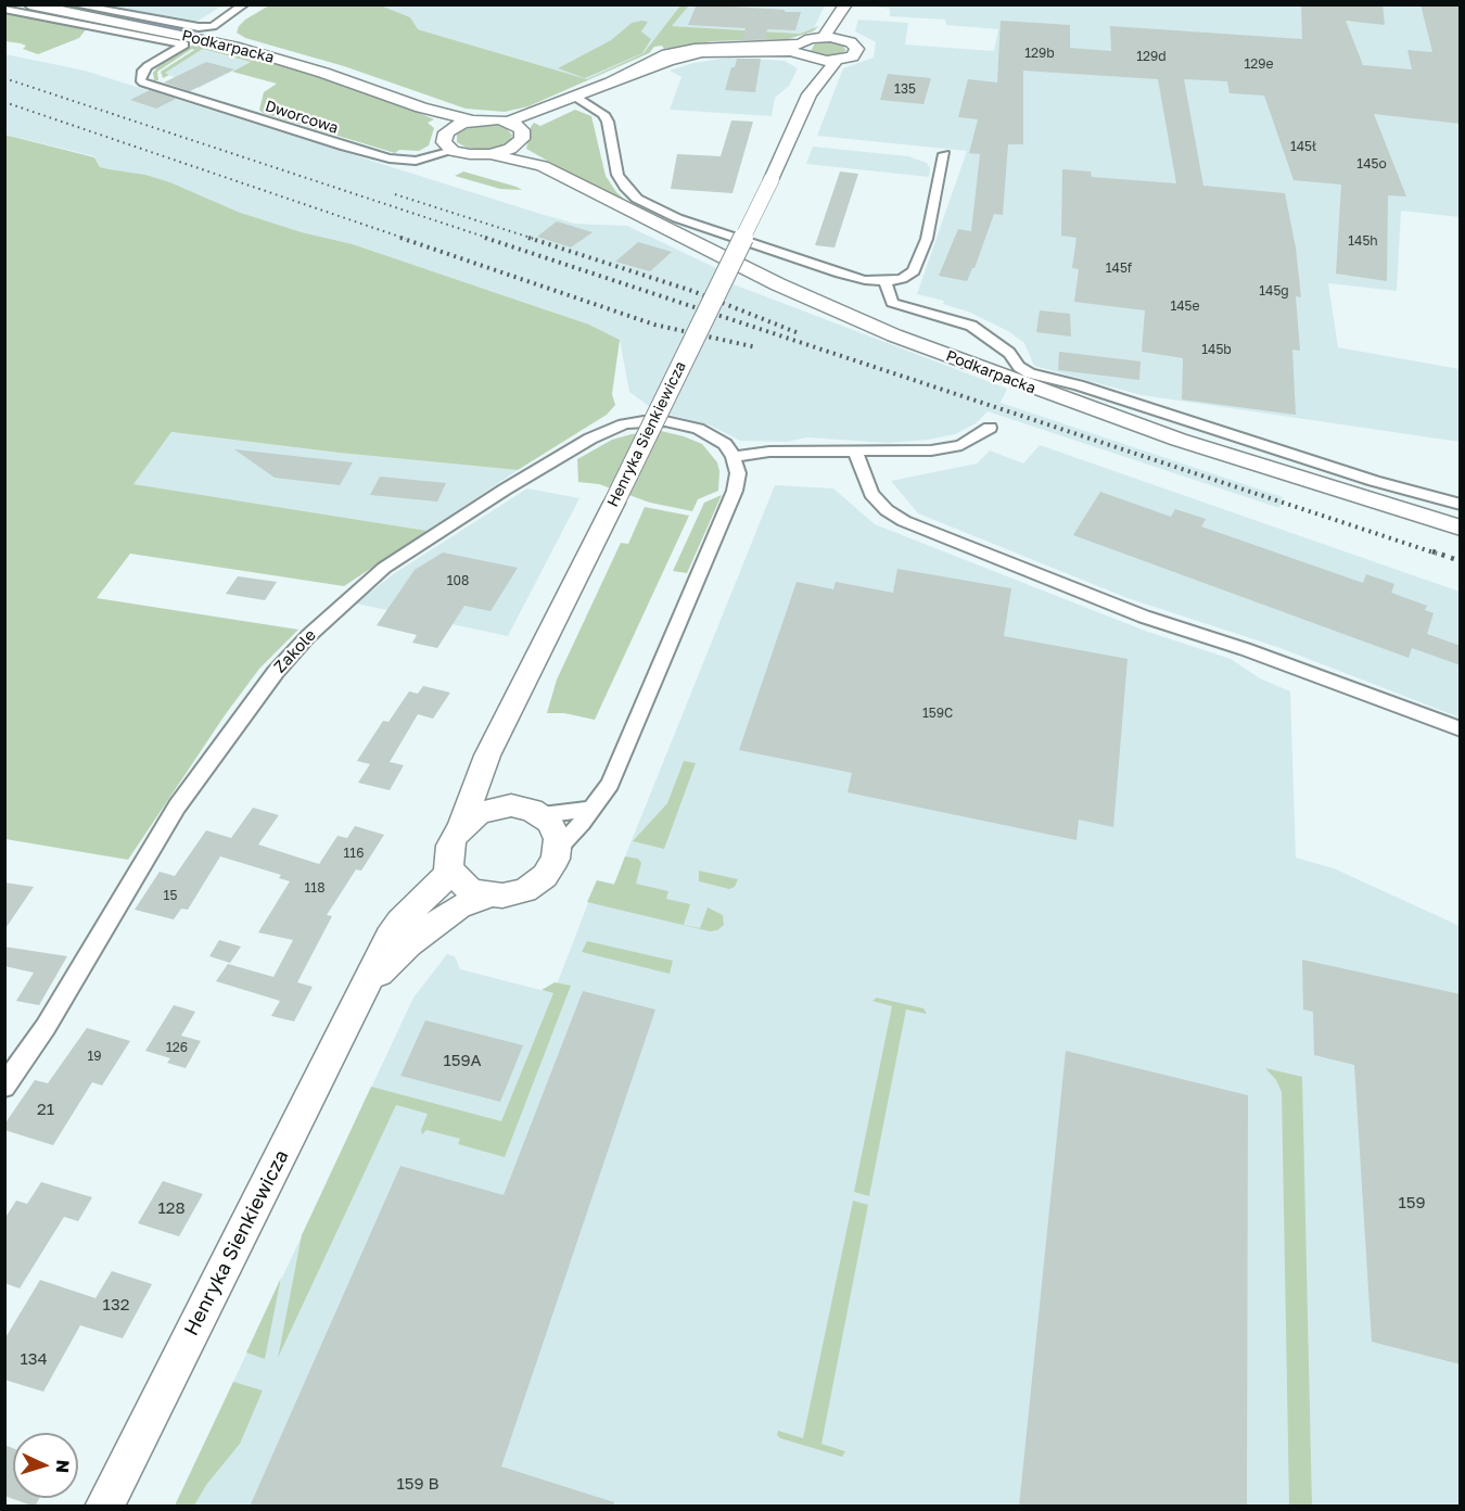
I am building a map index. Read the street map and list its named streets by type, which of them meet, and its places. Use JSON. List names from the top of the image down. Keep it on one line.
{"streets":{"main road":["Podkarpacka","Henryka Sienkiewicza"],"street":["Dworcowa","Zakole"]},"house_numbers":["129b","129d","129e","135","145ł","145o","145h","145f","145g","145e","145b","108","159C","116","118","15","126","19","159A","21","159","128","132","134","159 B"],"north":"right"}
